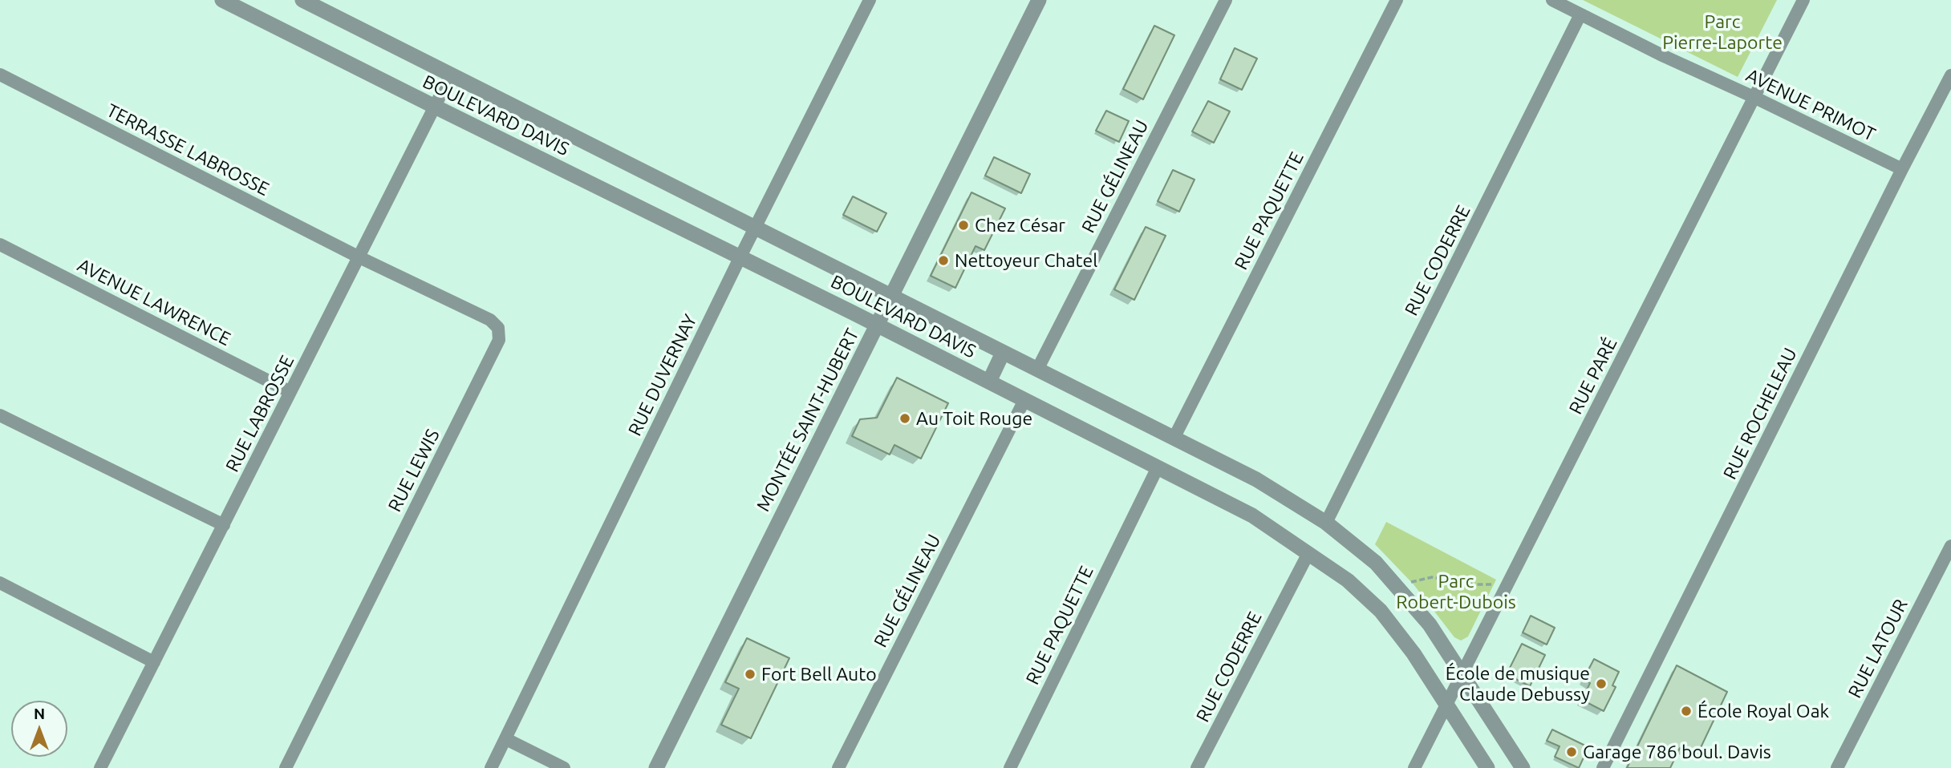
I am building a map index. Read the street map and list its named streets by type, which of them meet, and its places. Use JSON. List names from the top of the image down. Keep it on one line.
{"streets":{"street":["AVENUE PRIMOT","BOULEVARD DAVIS","TERRASSE LABROSSE","RUE GÉLINEAU","RUE PAQUETTE","RUE CODERRE","AVENUE LAWRENCE","RUE DUVERNAY","RUE PARÉ","RUE LABROSSE","RUE ROCHELEAU","MONTÉE SAINT-HUBERT","RUE LEWIS","RUE LATOUR"]},"crossings":[["AVENUE PRIMOT","RUE CODERRE"],["AVENUE PRIMOT","RUE PARÉ"],["AVENUE PRIMOT","RUE ROCHELEAU"],["BOULEVARD DAVIS","RUE GÉLINEAU"],["BOULEVARD DAVIS","RUE PAQUETTE"],["BOULEVARD DAVIS","RUE CODERRE"],["BOULEVARD DAVIS","RUE DUVERNAY"],["BOULEVARD DAVIS","RUE PARÉ"],["BOULEVARD DAVIS","RUE LABROSSE"],["BOULEVARD DAVIS","MONTÉE SAINT-HUBERT"],["TERRASSE LABROSSE","RUE LABROSSE"],["TERRASSE LABROSSE","RUE LEWIS"],["AVENUE LAWRENCE","RUE LABROSSE"],["RUE LABROSSE","RUE LEWIS"]],"parks":["Parc Pierre-Laporte","Parc Robert-Dubois"],"places":["Chez César","Nettoyeur Chatel","Au Toit Rouge","Fort Bell Auto","École de musique Claude Debussy","École Royal Oak","Garage 786 boul. Davis"],"north":"top"}
